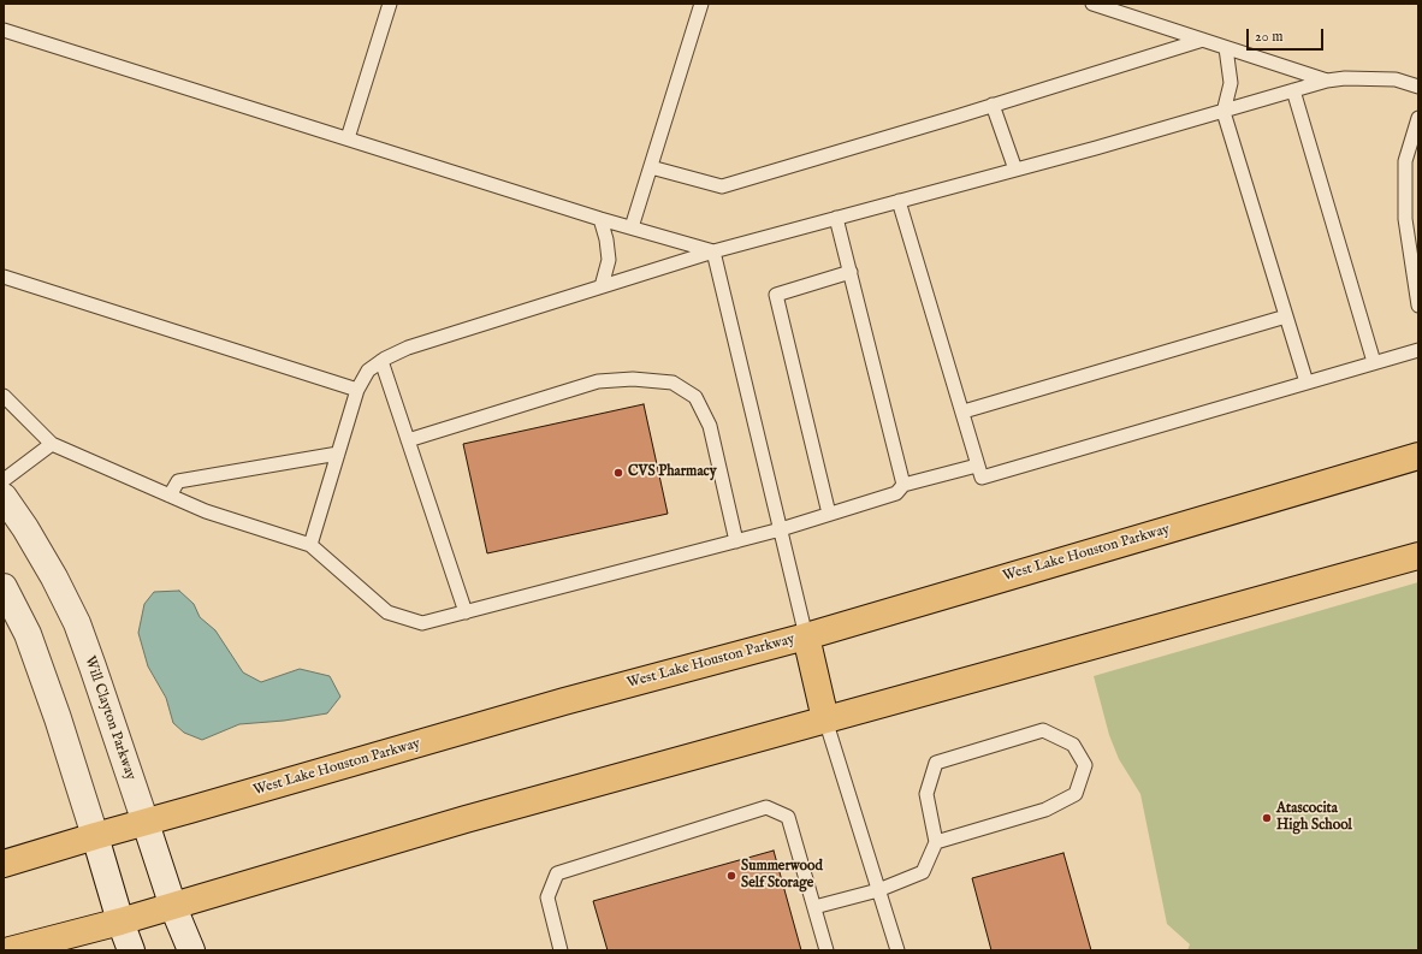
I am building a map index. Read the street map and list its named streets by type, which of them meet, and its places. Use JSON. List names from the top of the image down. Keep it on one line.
{"streets":{"main road":["West Lake Houston Parkway"],"street":["Will Clayton Parkway"]},"crossings":[["West Lake Houston Parkway","Will Clayton Parkway"]],"places":["CVS Pharmacy","Atascocita High School","Summerwood Self Storage"],"scale_bar":"20 m"}
